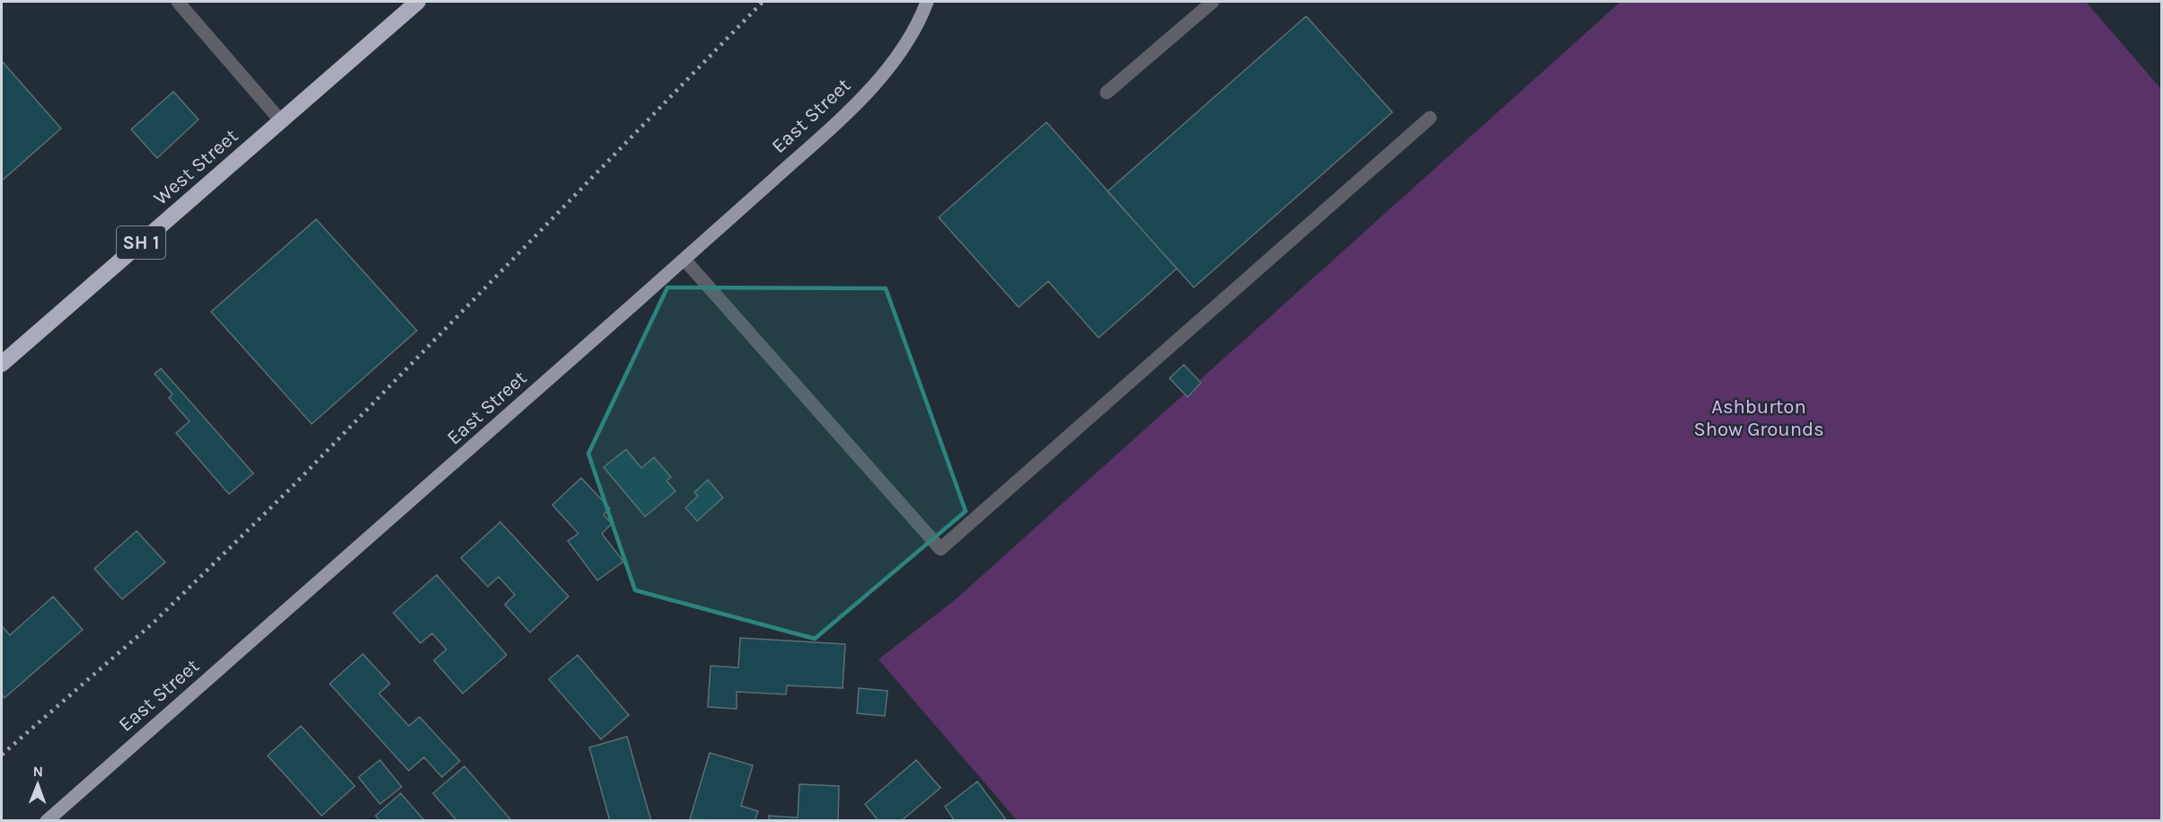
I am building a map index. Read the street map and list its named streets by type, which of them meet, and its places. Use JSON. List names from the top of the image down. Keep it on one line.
{"streets":{"highway":["West Street","SH 1"],"main road":["East Street"]},"parks":["Ashburton Show Grounds"],"north":"top"}
